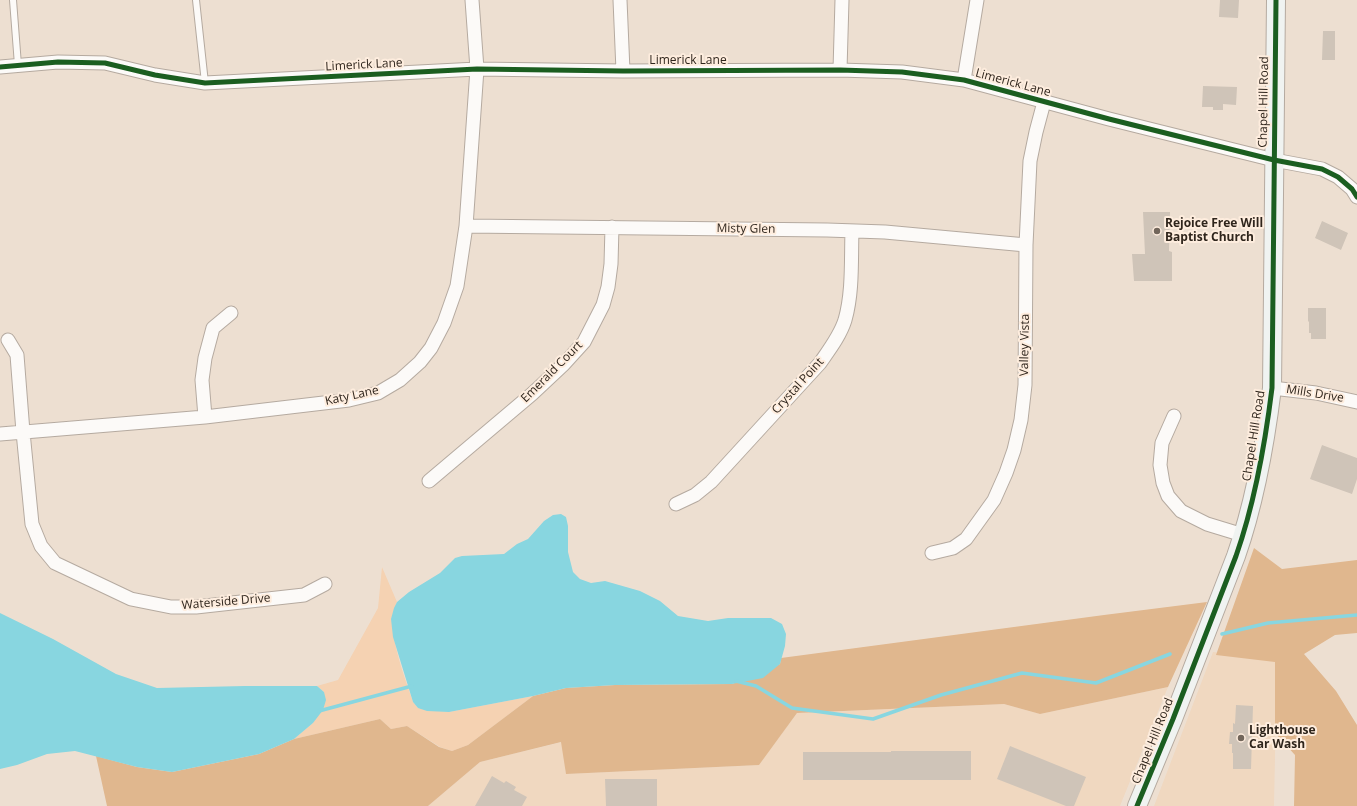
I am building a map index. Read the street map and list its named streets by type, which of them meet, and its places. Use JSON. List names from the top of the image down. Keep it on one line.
{"streets":{"street":["Limerick Lane","Chapel Hill Road","Misty Glen","Valley Vista","Emerald Court","Crystal Point","Mills Drive","Katy Lane","Waterside Drive"]},"crossings":[["Limerick Lane","Chapel Hill Road"],["Limerick Lane","Valley Vista"],["Limerick Lane","Katy Lane"],["Chapel Hill Road","Mills Drive"],["Misty Glen","Valley Vista"],["Misty Glen","Emerald Court"],["Misty Glen","Crystal Point"],["Misty Glen","Katy Lane"],["Katy Lane","Waterside Drive"]],"places":["Rejoice Free Will Baptist Church","Lighthouse Car Wash"]}
